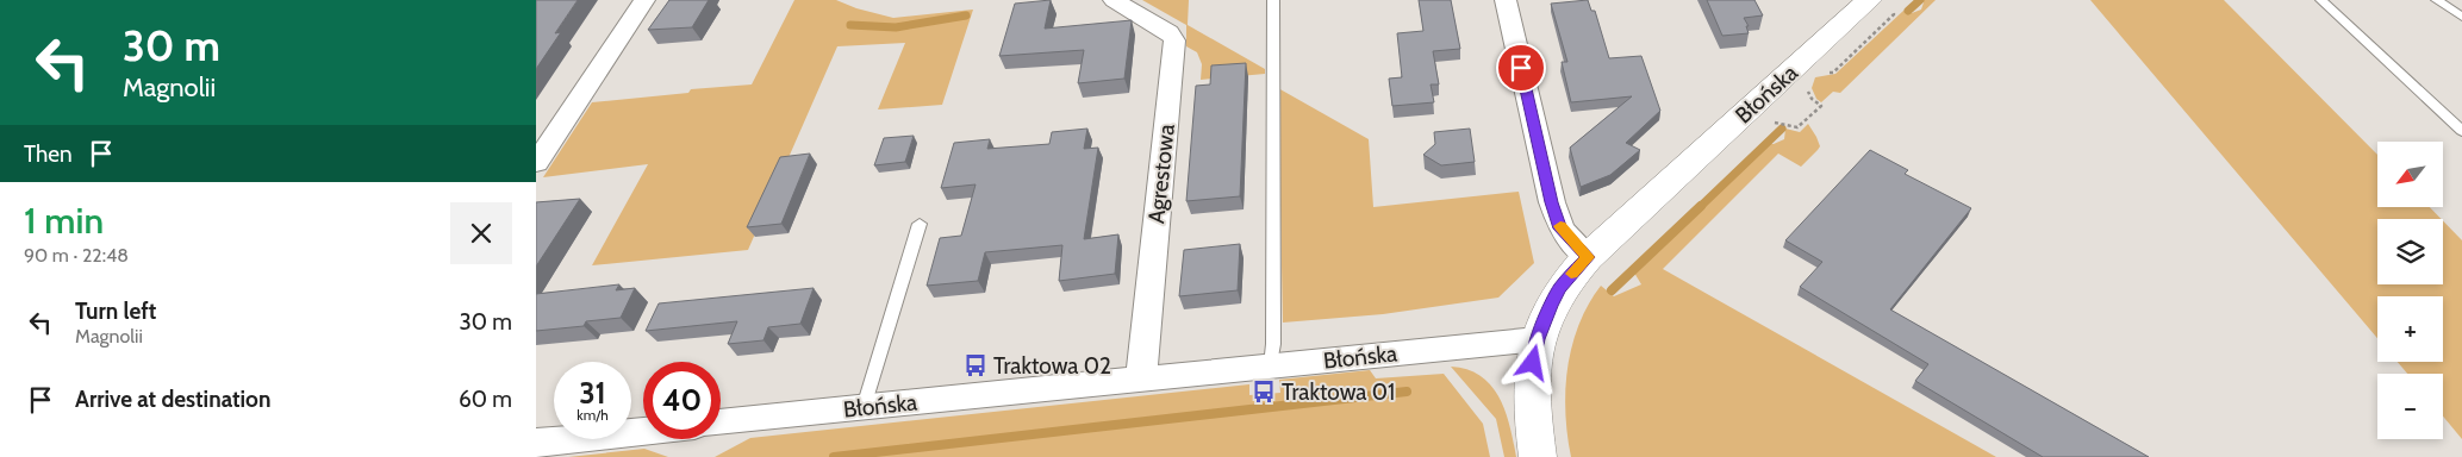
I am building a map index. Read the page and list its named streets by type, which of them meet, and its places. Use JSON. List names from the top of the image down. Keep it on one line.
{"streets":{"street":["Błońska","Agrestowa"]},"crossings":[["Błońska","Agrestowa"]],"places":{"bus stop":["Traktowa 02","Traktowa 01"]},"north":"bottom left","page":{"turn":["30 m","Magnolii"],"then":"Then","map_buttons":["+","−"],"heading":["1 min","90 m · 22:48"],"list":[{"name":"Turn left","note":"Magnolii","value":"30 m"},{"name":"Arrive at destination","value":"60 m"}],"speed":"31 km/h","limit":"40"}}
